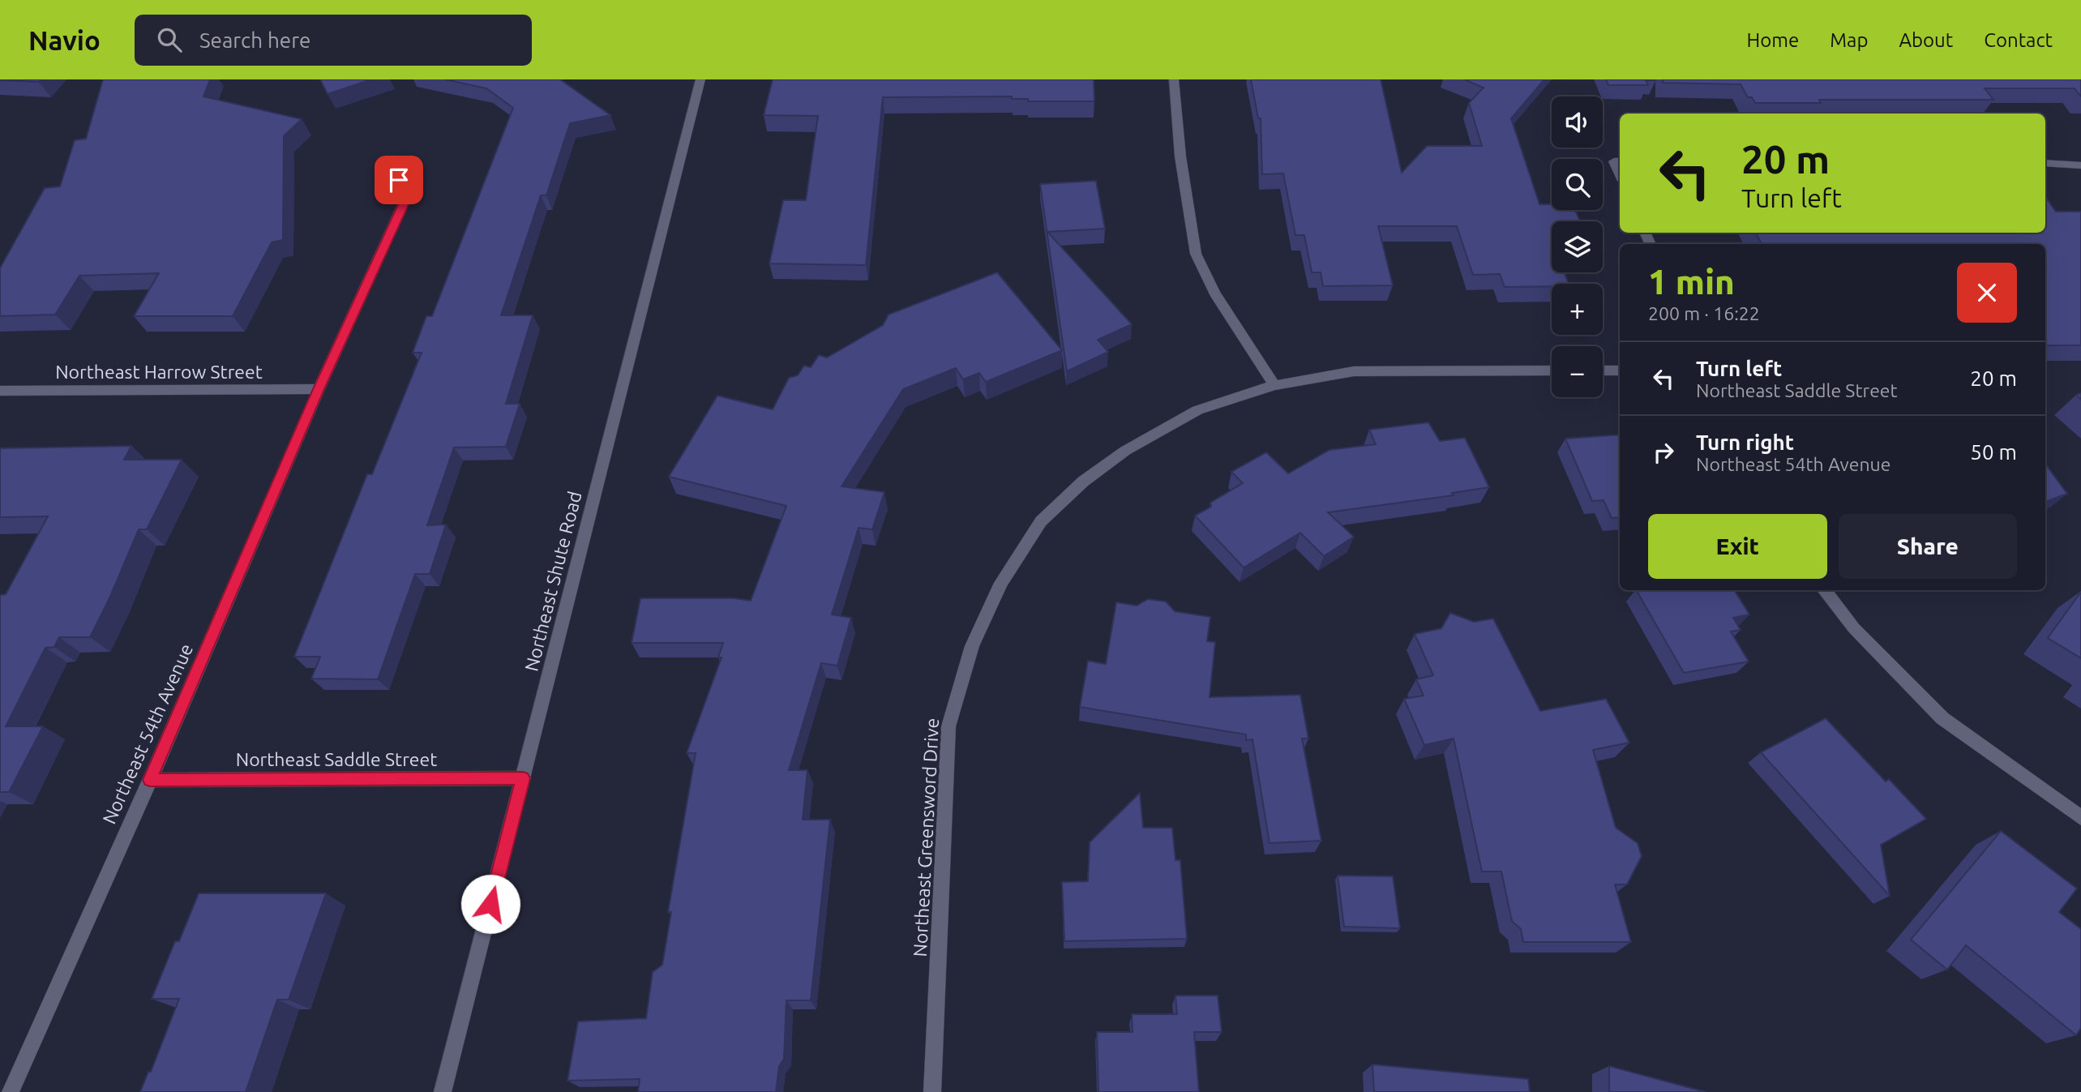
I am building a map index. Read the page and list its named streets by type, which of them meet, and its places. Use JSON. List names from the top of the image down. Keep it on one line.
{"streets":{"street":["Northeast Harrow Street","Northeast Shute Road","Northeast 54th Avenue","Northeast Saddle Street","Northeast Greensword Drive"]},"crossings":[["Northeast Harrow Street","Northeast 54th Avenue"],["Northeast Shute Road","Northeast Saddle Street"],["Northeast 54th Avenue","Northeast Saddle Street"]],"page":{"header":"Navio","search":"Search here","nav":["Home","Map","About","Contact"],"map_buttons":["+","−"],"turn":["20 m","Turn left"],"heading":["1 min","200 m · 16:22"],"list":[{"name":"Turn left","note":"Northeast Saddle Street","value":"20 m"},{"name":"Turn right","note":"Northeast 54th Avenue","value":"50 m"}],"buttons":["Exit","Share"]}}
